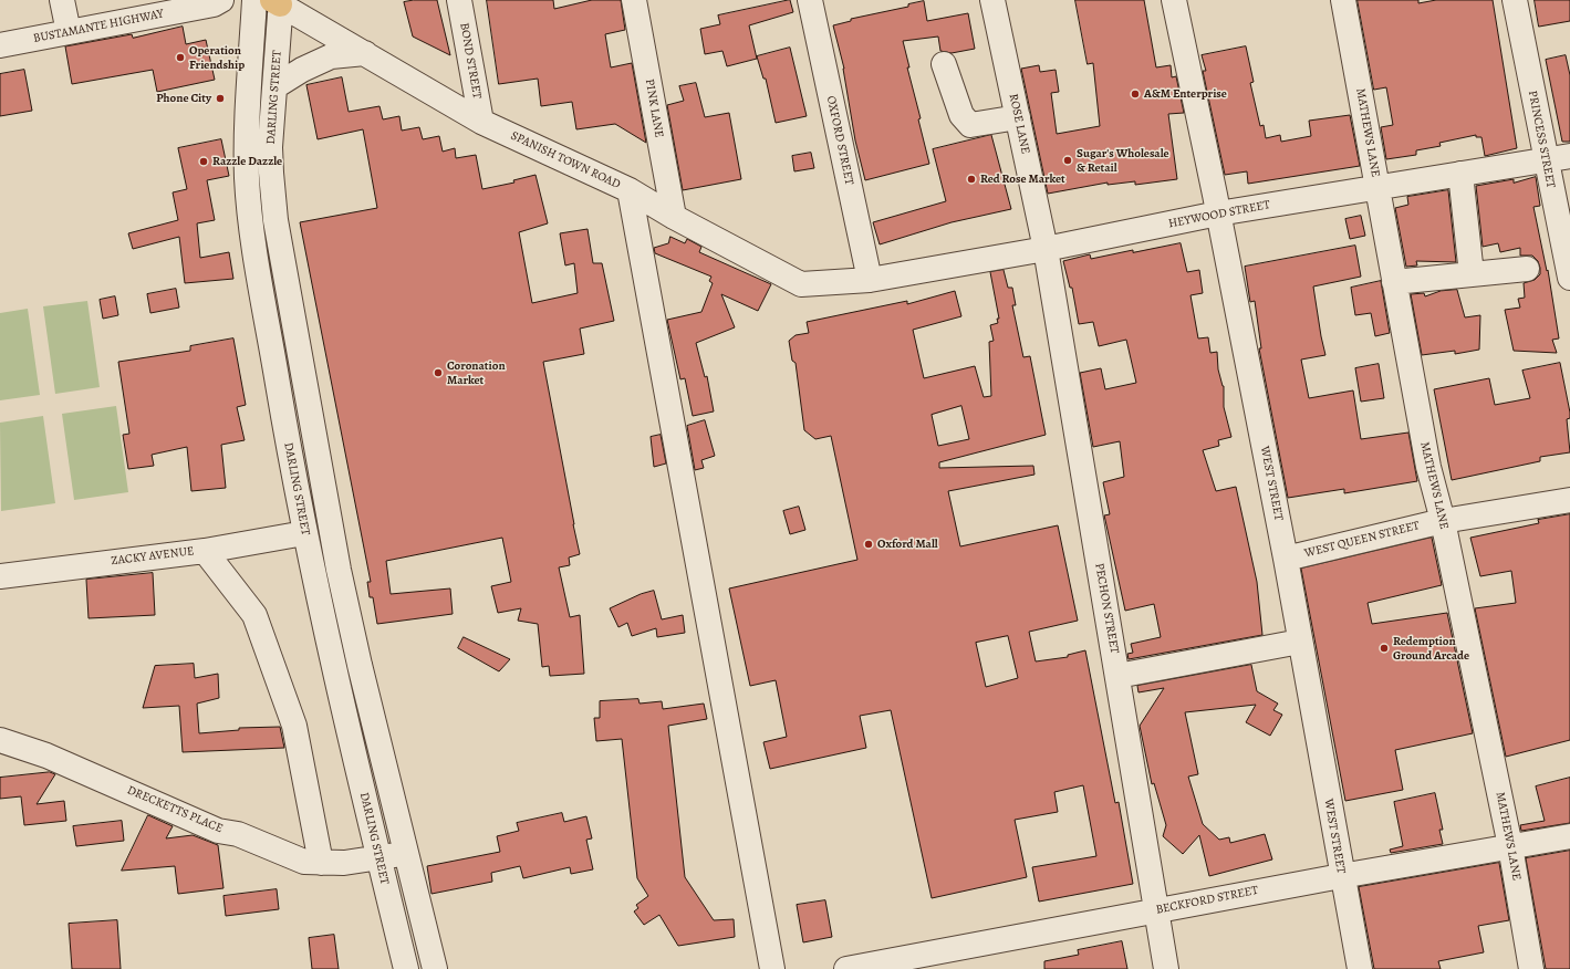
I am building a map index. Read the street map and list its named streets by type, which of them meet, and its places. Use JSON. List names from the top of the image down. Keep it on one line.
{"streets":{"street":["BUSTAMANTE HIGHWAY","BOND STREET","DARLING STREET","PINK LANE","ROSE LANE","MATHEWS LANE","PRINCESS STREET","OXFORD STREET","SPANISH TOWN ROAD","HEYWOOD STREET","WEST STREET","WEST QUEEN STREET","ZACKY AVENUE","PECHON STREET","DRECKETTS PLACE","BECKFORD STREET"]},"crossings":[["BOND STREET","SPANISH TOWN ROAD"],["DARLING STREET","SPANISH TOWN ROAD"],["DARLING STREET","ZACKY AVENUE"],["DARLING STREET","DRECKETTS PLACE"],["PINK LANE","SPANISH TOWN ROAD"],["ROSE LANE","HEYWOOD STREET"],["ROSE LANE","PECHON STREET"],["MATHEWS LANE","HEYWOOD STREET"],["MATHEWS LANE","WEST QUEEN STREET"],["MATHEWS LANE","BECKFORD STREET"],["PRINCESS STREET","HEYWOOD STREET"],["OXFORD STREET","SPANISH TOWN ROAD"],["OXFORD STREET","HEYWOOD STREET"],["SPANISH TOWN ROAD","HEYWOOD STREET"],["HEYWOOD STREET","WEST STREET"],["HEYWOOD STREET","PECHON STREET"],["WEST STREET","WEST QUEEN STREET"],["WEST STREET","BECKFORD STREET"],["PECHON STREET","BECKFORD STREET"]],"places":["Operation Friendship","A&M Enterprise","Phone City","Sugar's Wholesale & Retail","Razzle Dazzle","Red Rose Market","Coronation Market","Oxford Mall","Redemption Ground Arcade"]}
